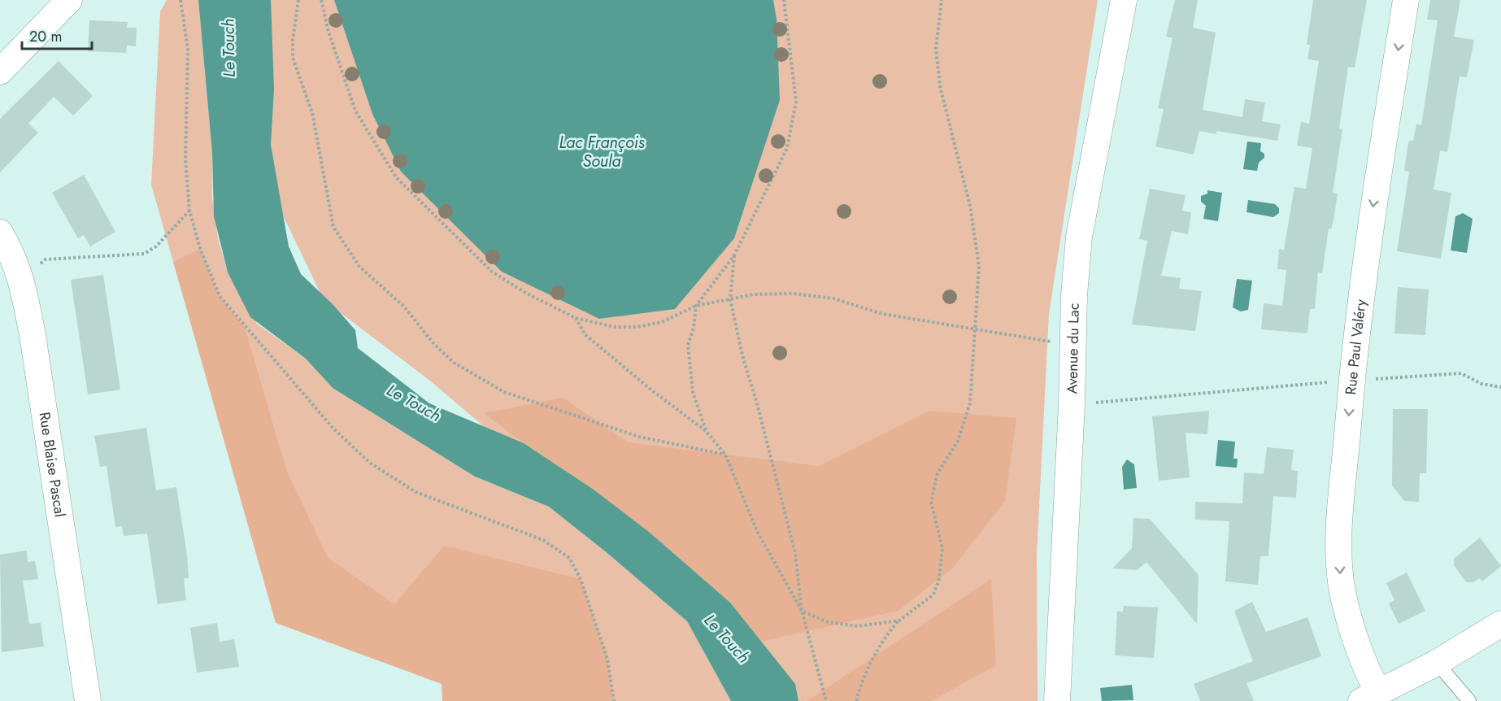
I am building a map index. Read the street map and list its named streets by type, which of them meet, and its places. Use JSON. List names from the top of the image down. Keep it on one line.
{"streets":{"street":["Rue Paul Valéry","Avenue du Lac","Rue Blaise Pascal"]},"one_way":["Rue Paul Valéry"],"water":["Le Touch","Lac François Soula"],"scale_bar":"20 m"}
